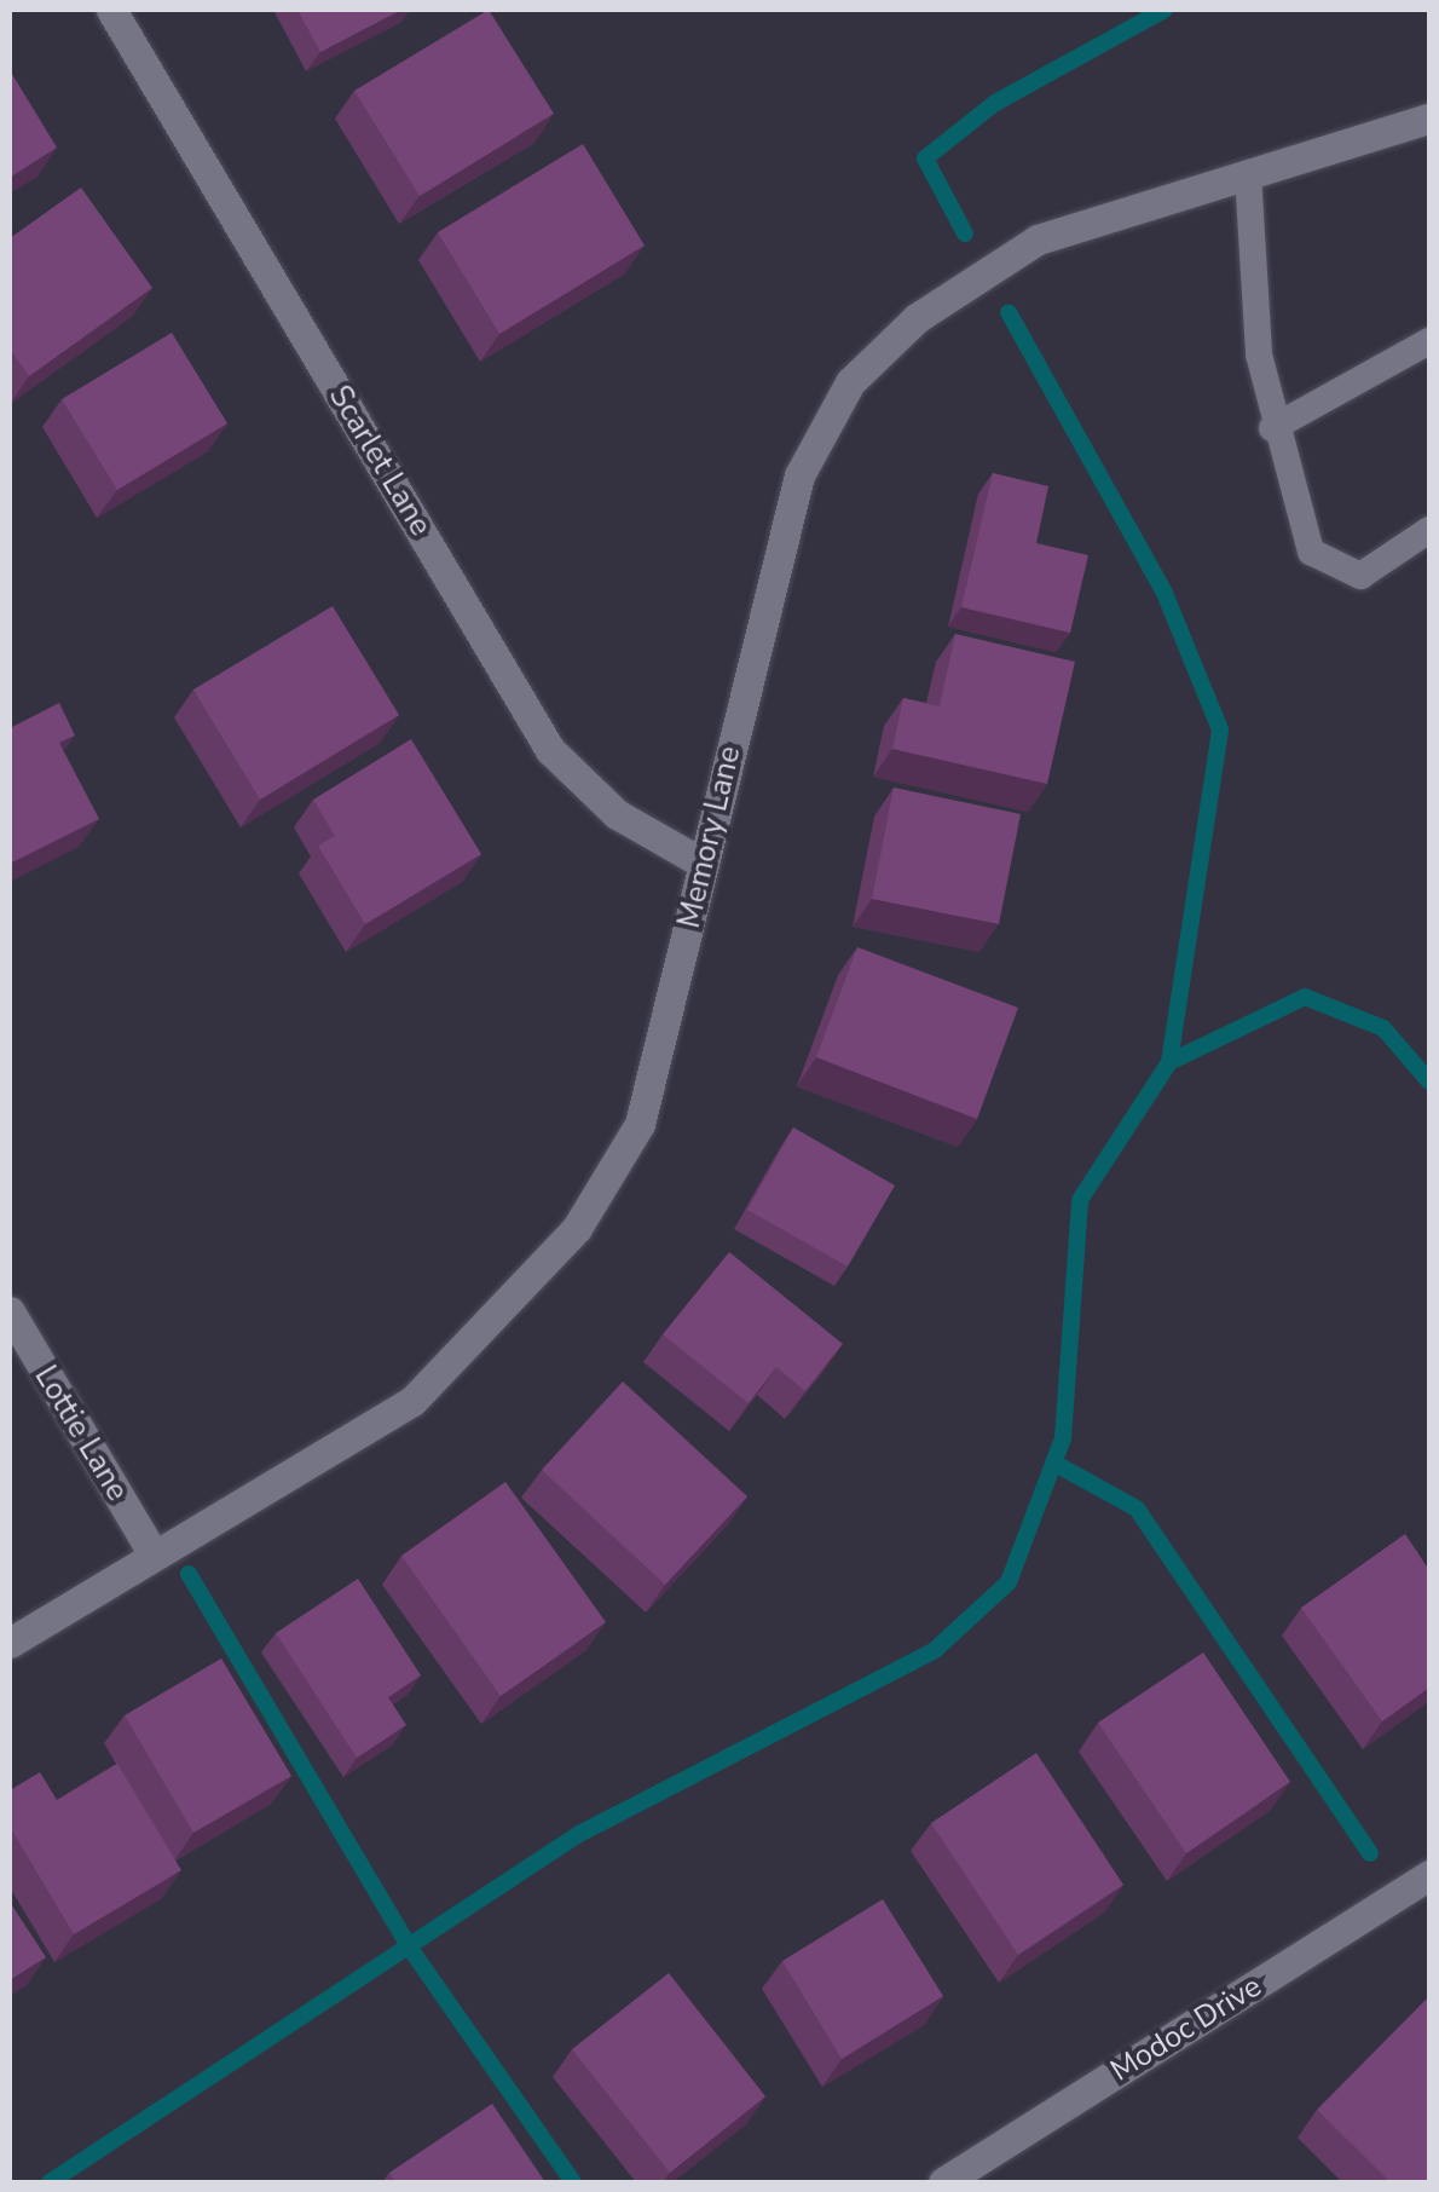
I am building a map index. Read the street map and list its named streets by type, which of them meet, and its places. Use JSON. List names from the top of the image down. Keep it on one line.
{"streets":{"street":["Scarlet Lane","Memory Lane","Lottie Lane","Modoc Drive"]},"crossings":[["Scarlet Lane","Memory Lane"],["Memory Lane","Lottie Lane"]]}
